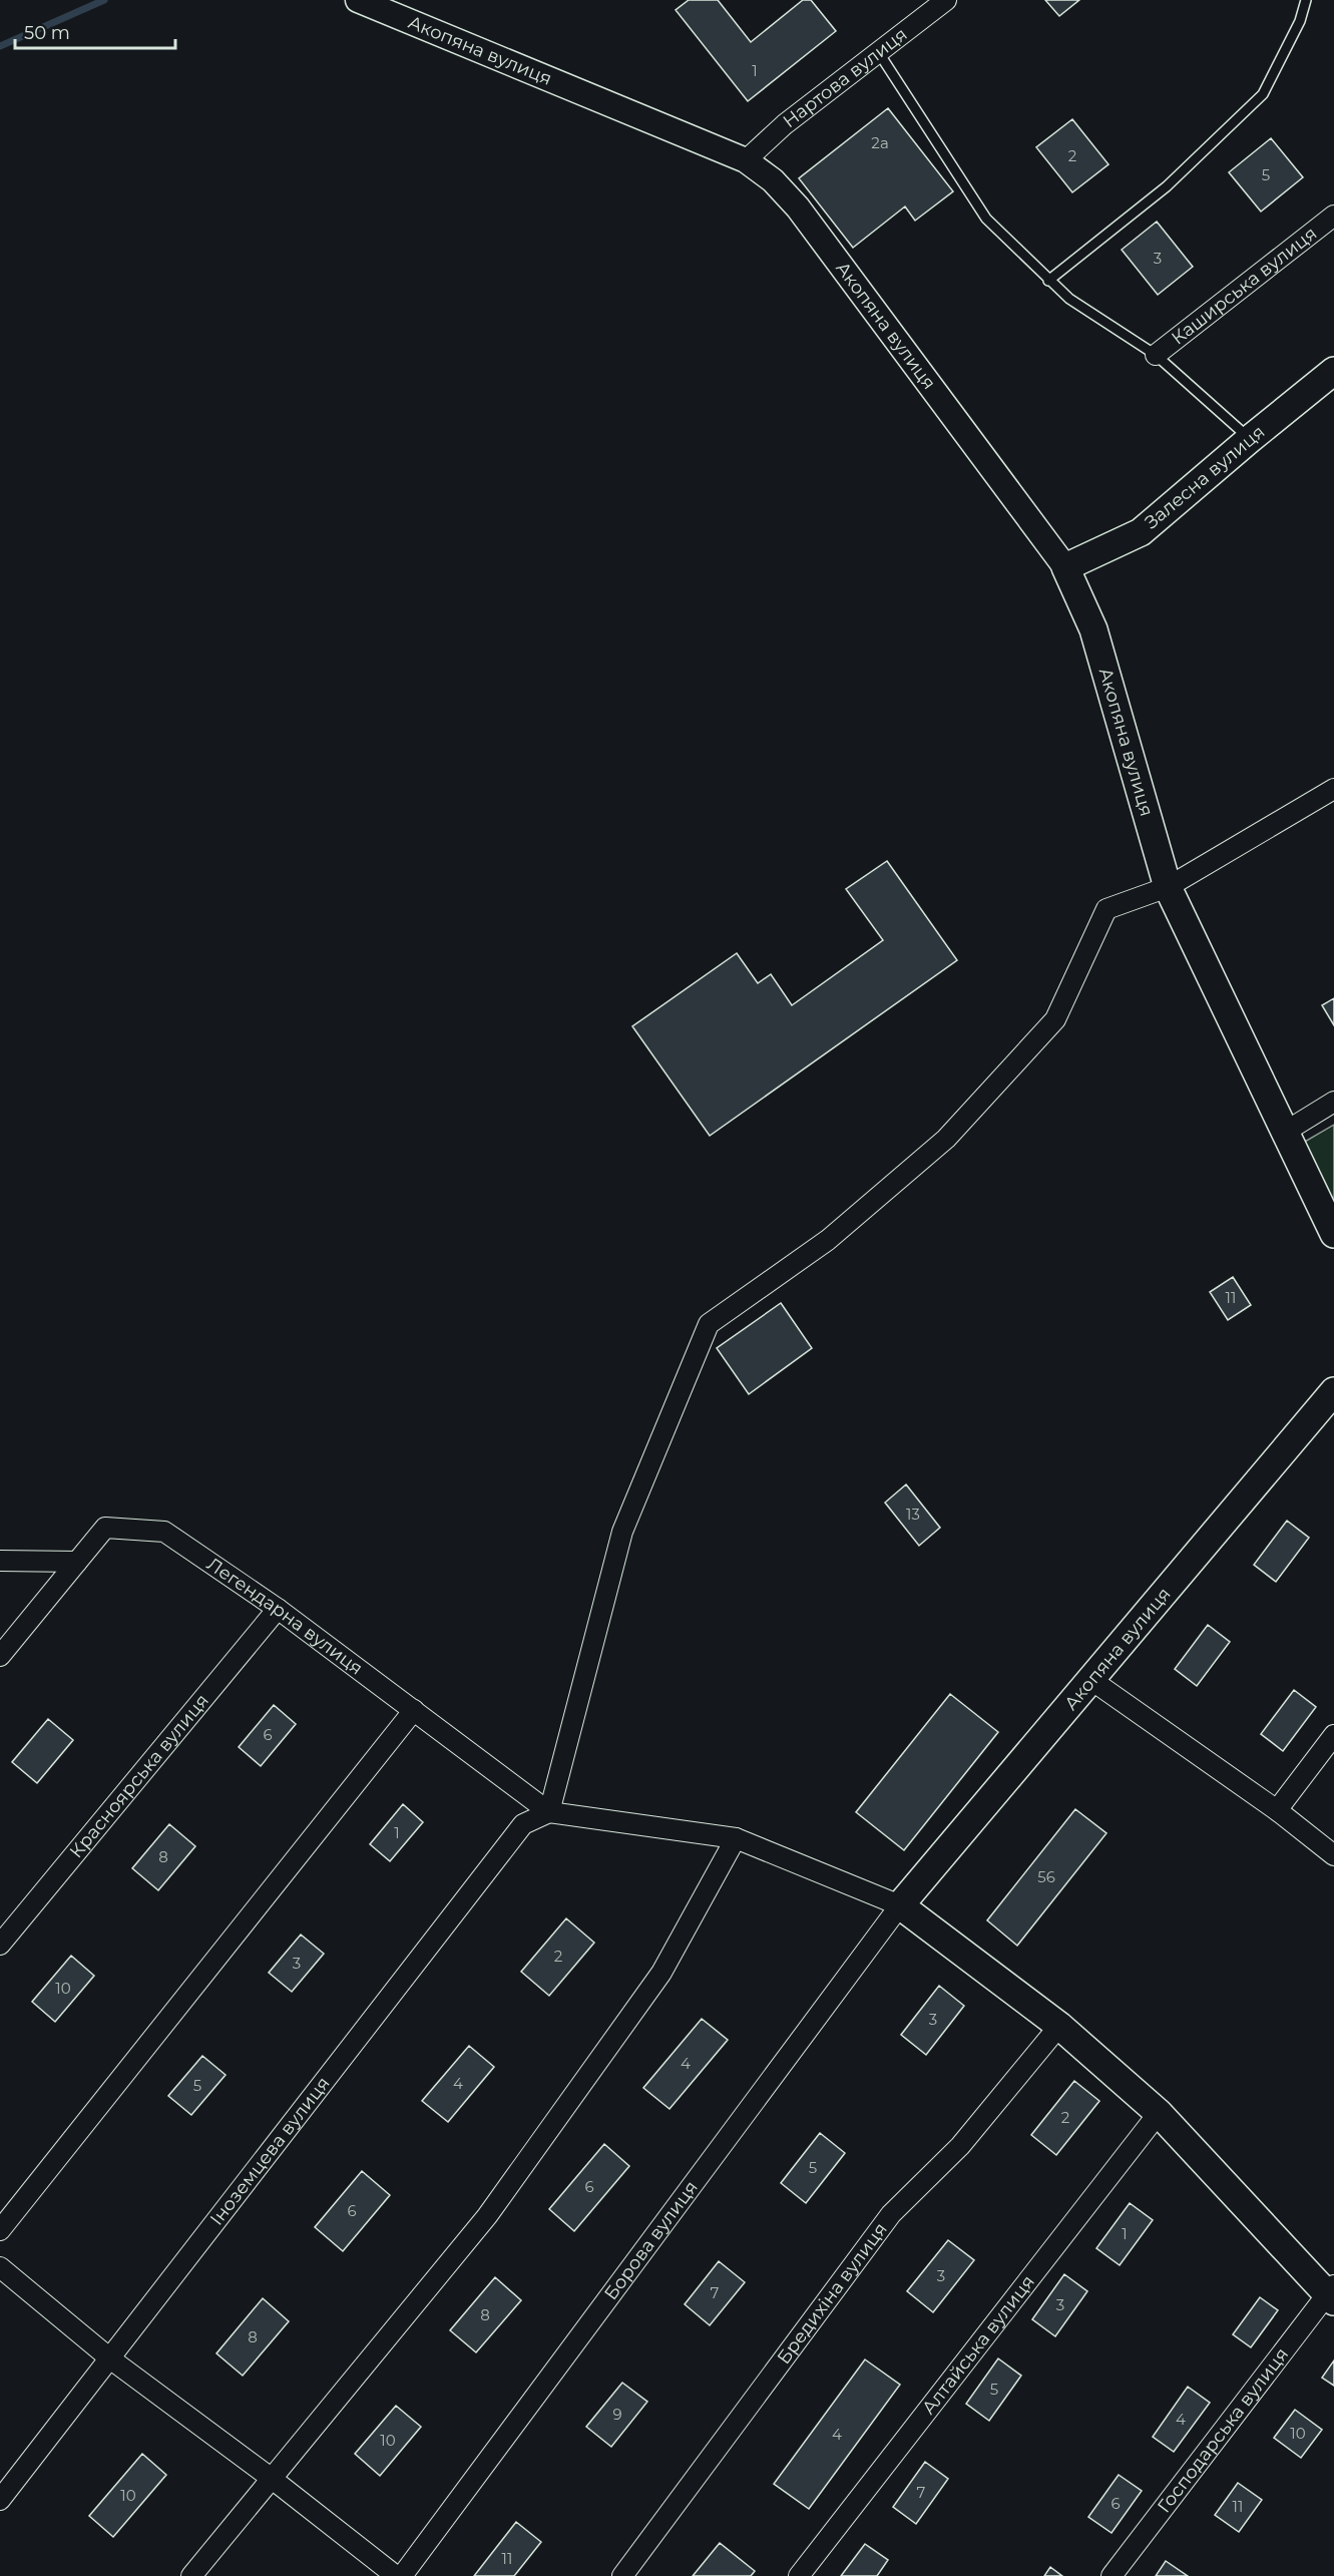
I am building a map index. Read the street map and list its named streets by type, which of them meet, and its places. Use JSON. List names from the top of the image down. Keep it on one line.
{"streets":{"main road":["Акопяна вулиця","Залесна вулиця"],"street":["Нартова вулиця","Каширська вулиця","Легендарна вулиця","Красноярська вулиця","Іноземцева вулиця","Борова вулиця","Бредихіна вулиця","Алтайська вулиця","Господарська вулиця"]},"crossings":[["Акопяна вулиця","Нартова вулиця"],["Акопяна вулиця","Залесна вулиця"],["Акопяна вулиця","Борова вулиця"],["Легендарна вулиця","Красноярська вулиця"],["Легендарна вулиця","Іноземцева вулиця"]],"house_numbers":["1","2а","2","5","3","11","13","6","1","8","56","2","3","10","3","4","4","5","2","5","6","6","1","3","7","3","8","8","5","9","4","10","4","10","7","10","6","11","11"],"scale_bar":"50 m"}
